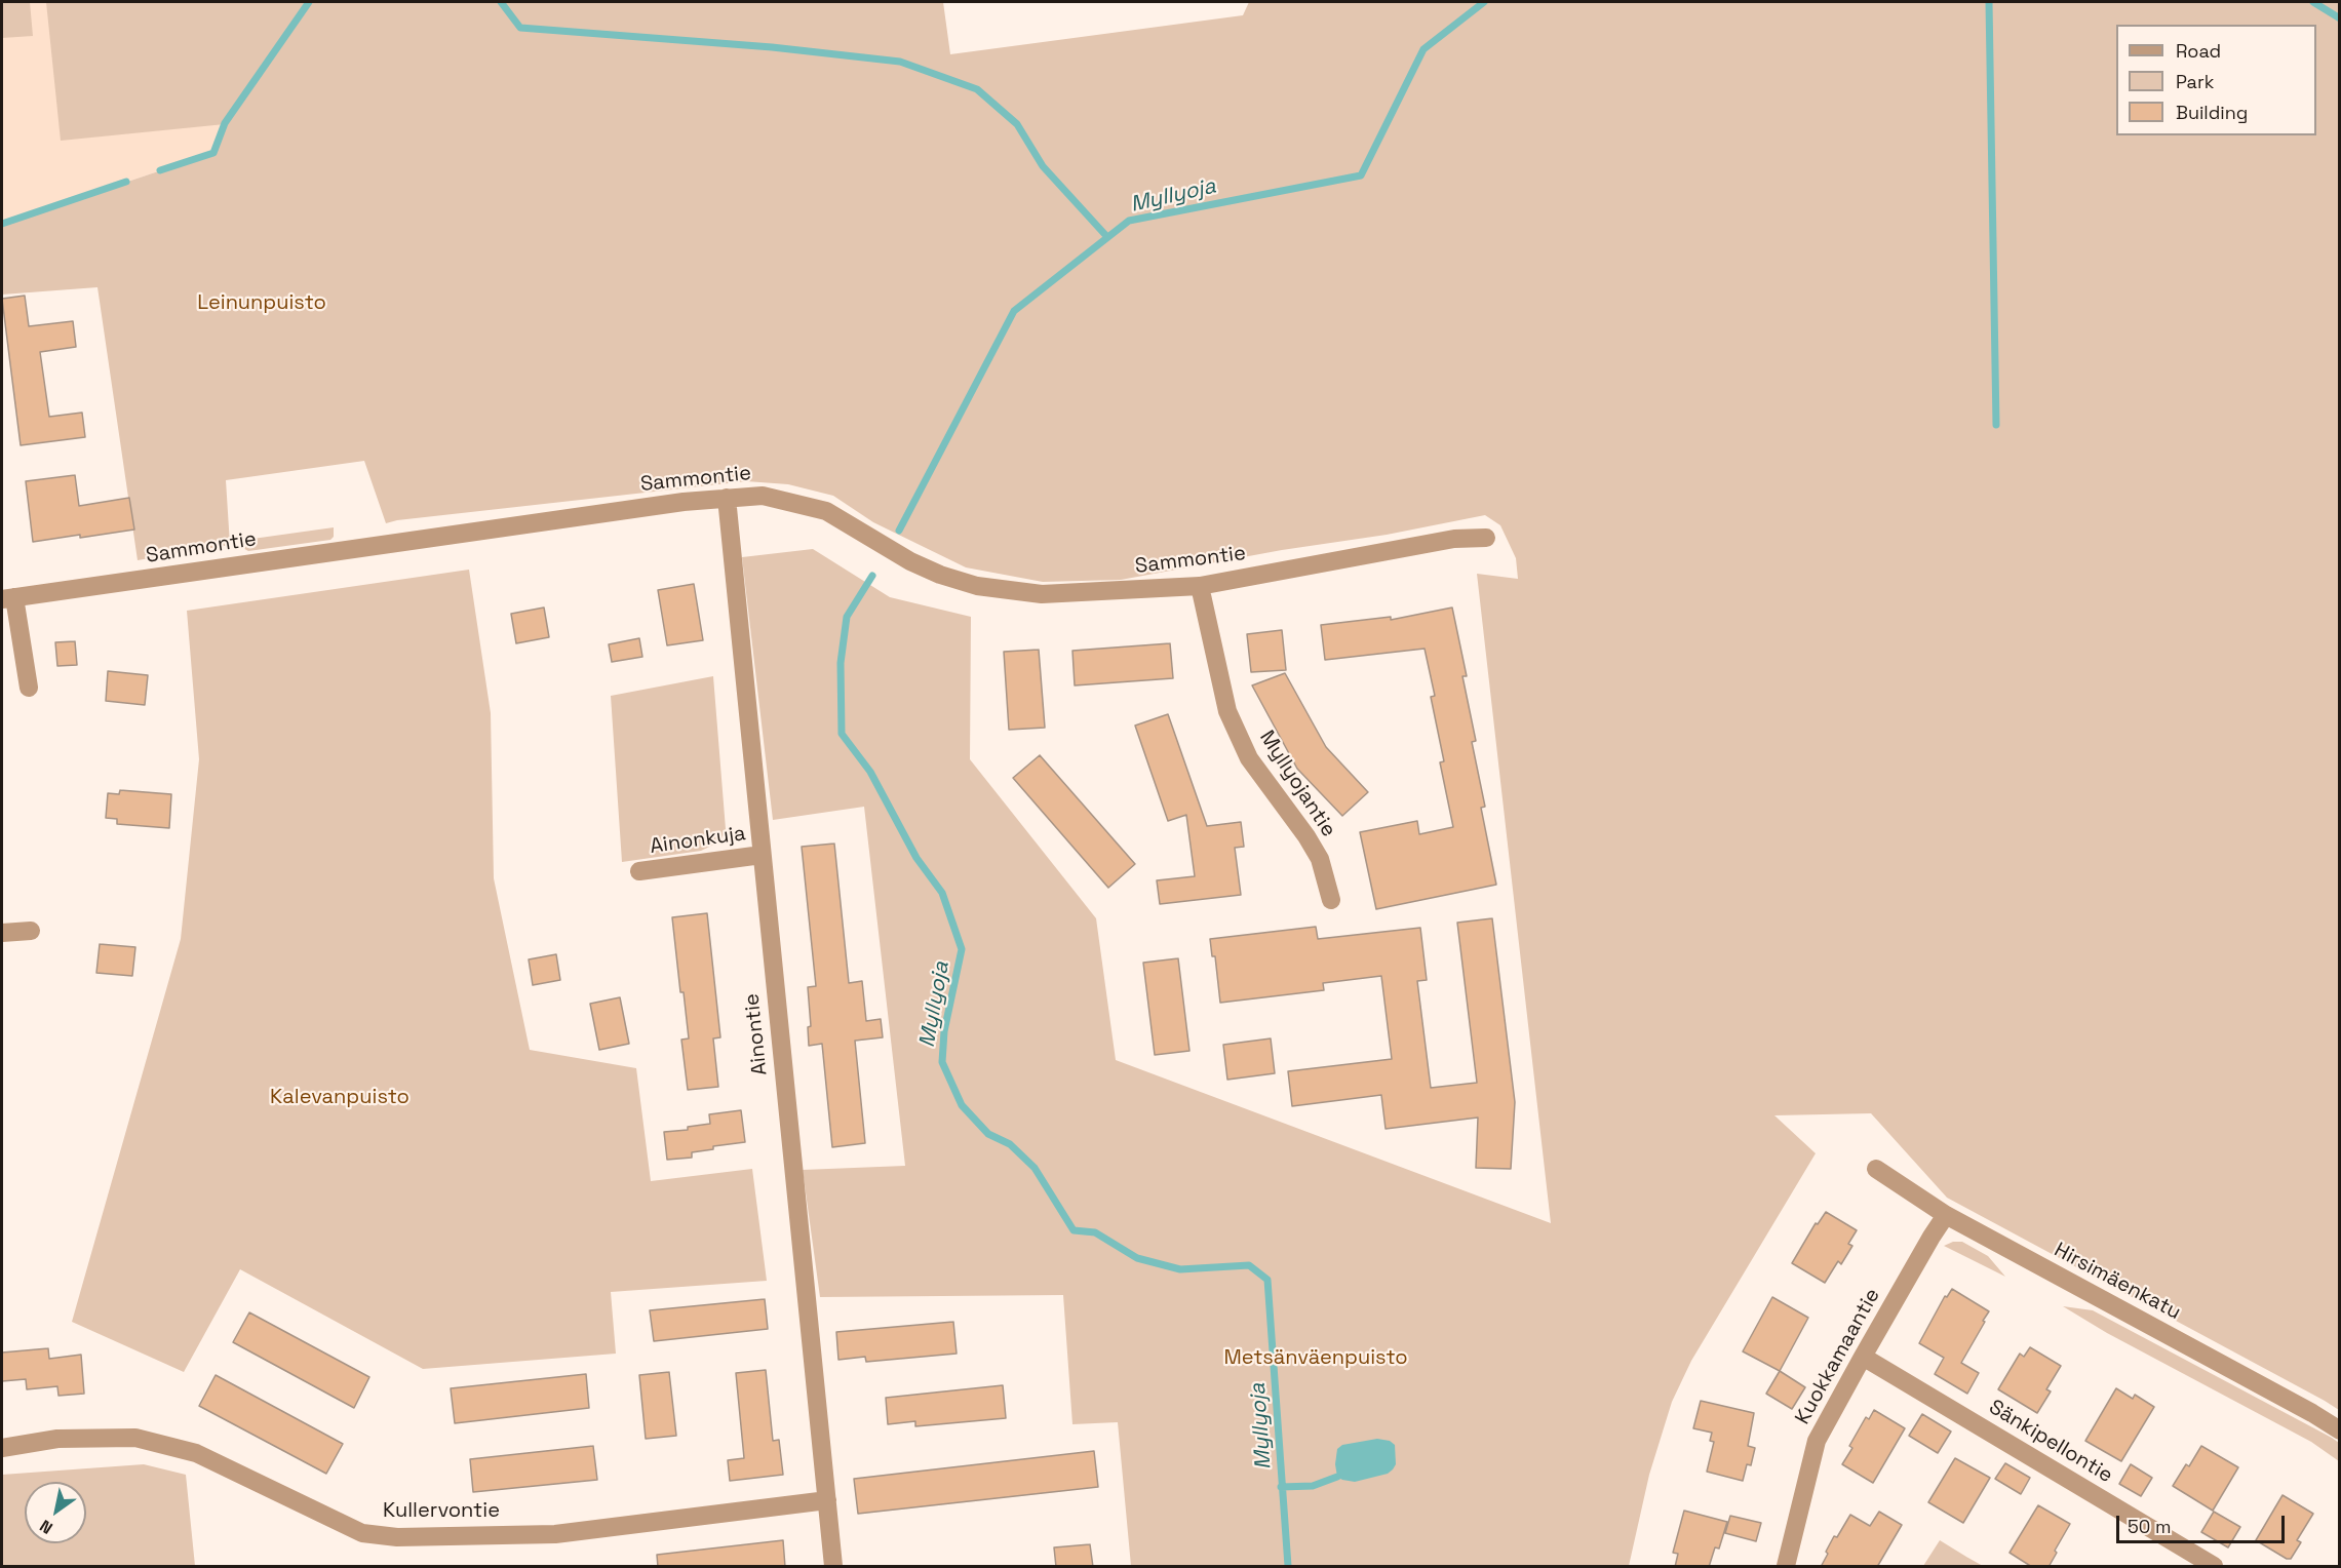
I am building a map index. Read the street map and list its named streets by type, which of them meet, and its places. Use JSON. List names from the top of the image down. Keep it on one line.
{"streets":{"street":["Sammontie","Myllyojantie","Ainonkuja","Ainontie","Hirsimäenkatu","Kuokkamaantie","Sänkipellontie","Kullervontie"]},"crossings":[["Sammontie","Myllyojantie"],["Sammontie","Ainontie"],["Ainonkuja","Ainontie"],["Ainontie","Kullervontie"],["Hirsimäenkatu","Kuokkamaantie"],["Kuokkamaantie","Sänkipellontie"]],"water":["Myllyoja"],"parks":["Leinunpuisto","Kalevanpuisto","Metsänväenpuisto"],"legend":["Road","Park","Building"],"scale_bar":"50 m","north":"bottom left"}
